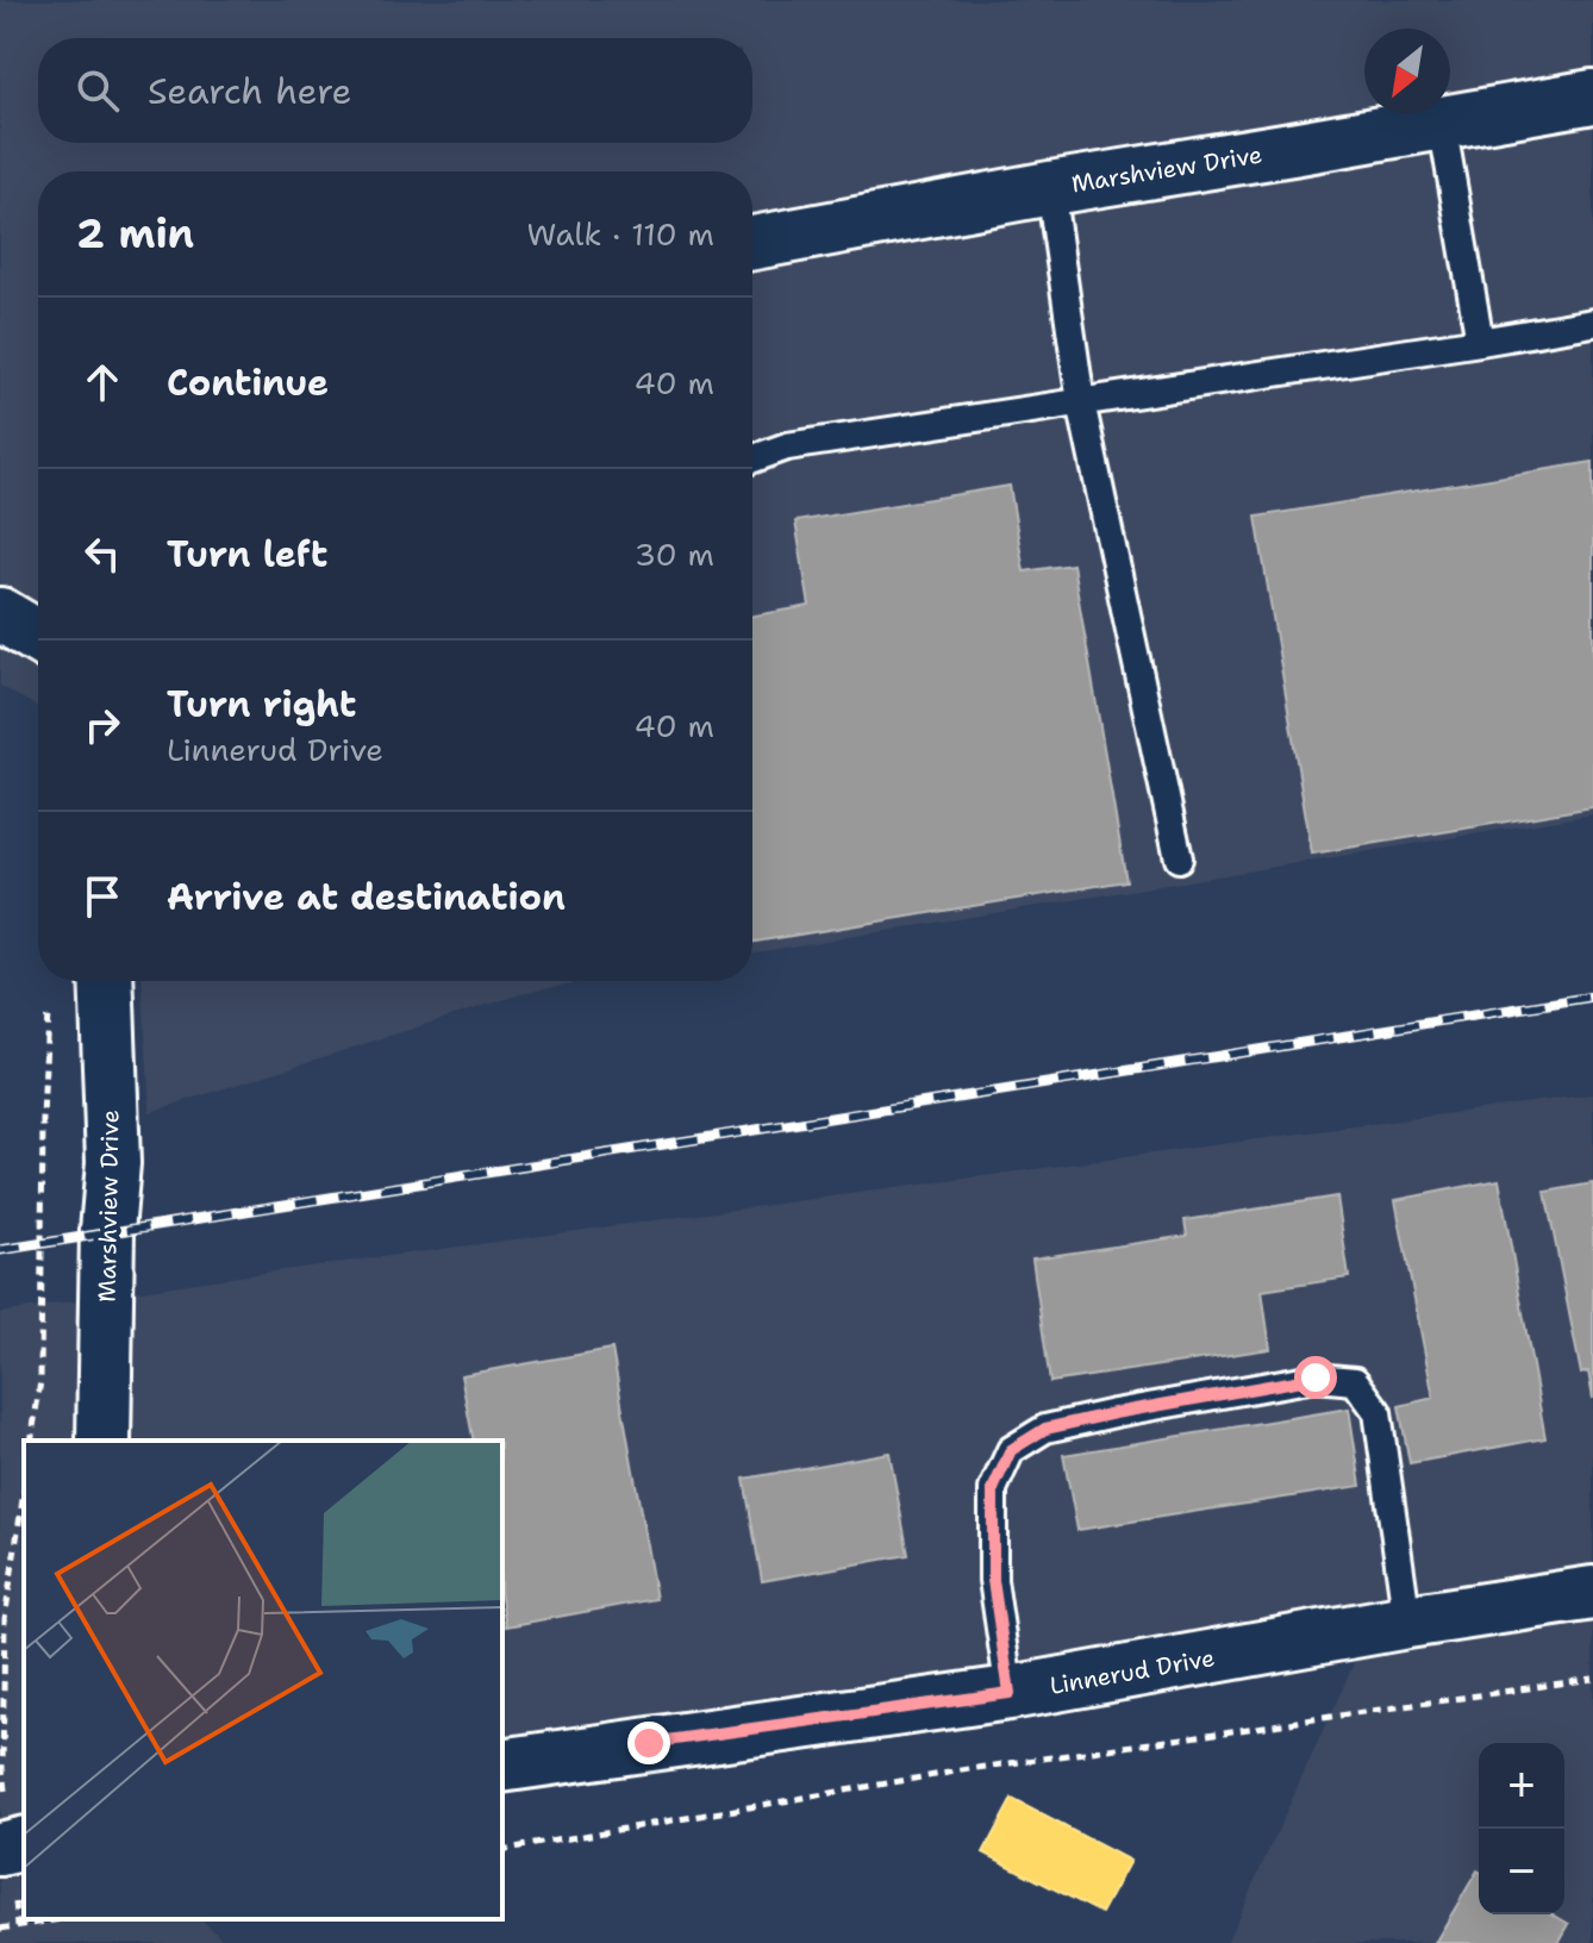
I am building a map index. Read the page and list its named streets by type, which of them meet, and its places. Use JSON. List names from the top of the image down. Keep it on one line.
{"streets":{"street":["Marshview Drive","Linnerud Drive"]},"north":"bottom left","page":{"search":"Search here","heading":["2 min","Walk · 110 m"],"list":[["Continue","40 m"],["Turn left","30 m"],["Turn right","Linnerud Drive","40 m"],"Arrive at destination"],"map_buttons":["+","−"]}}
